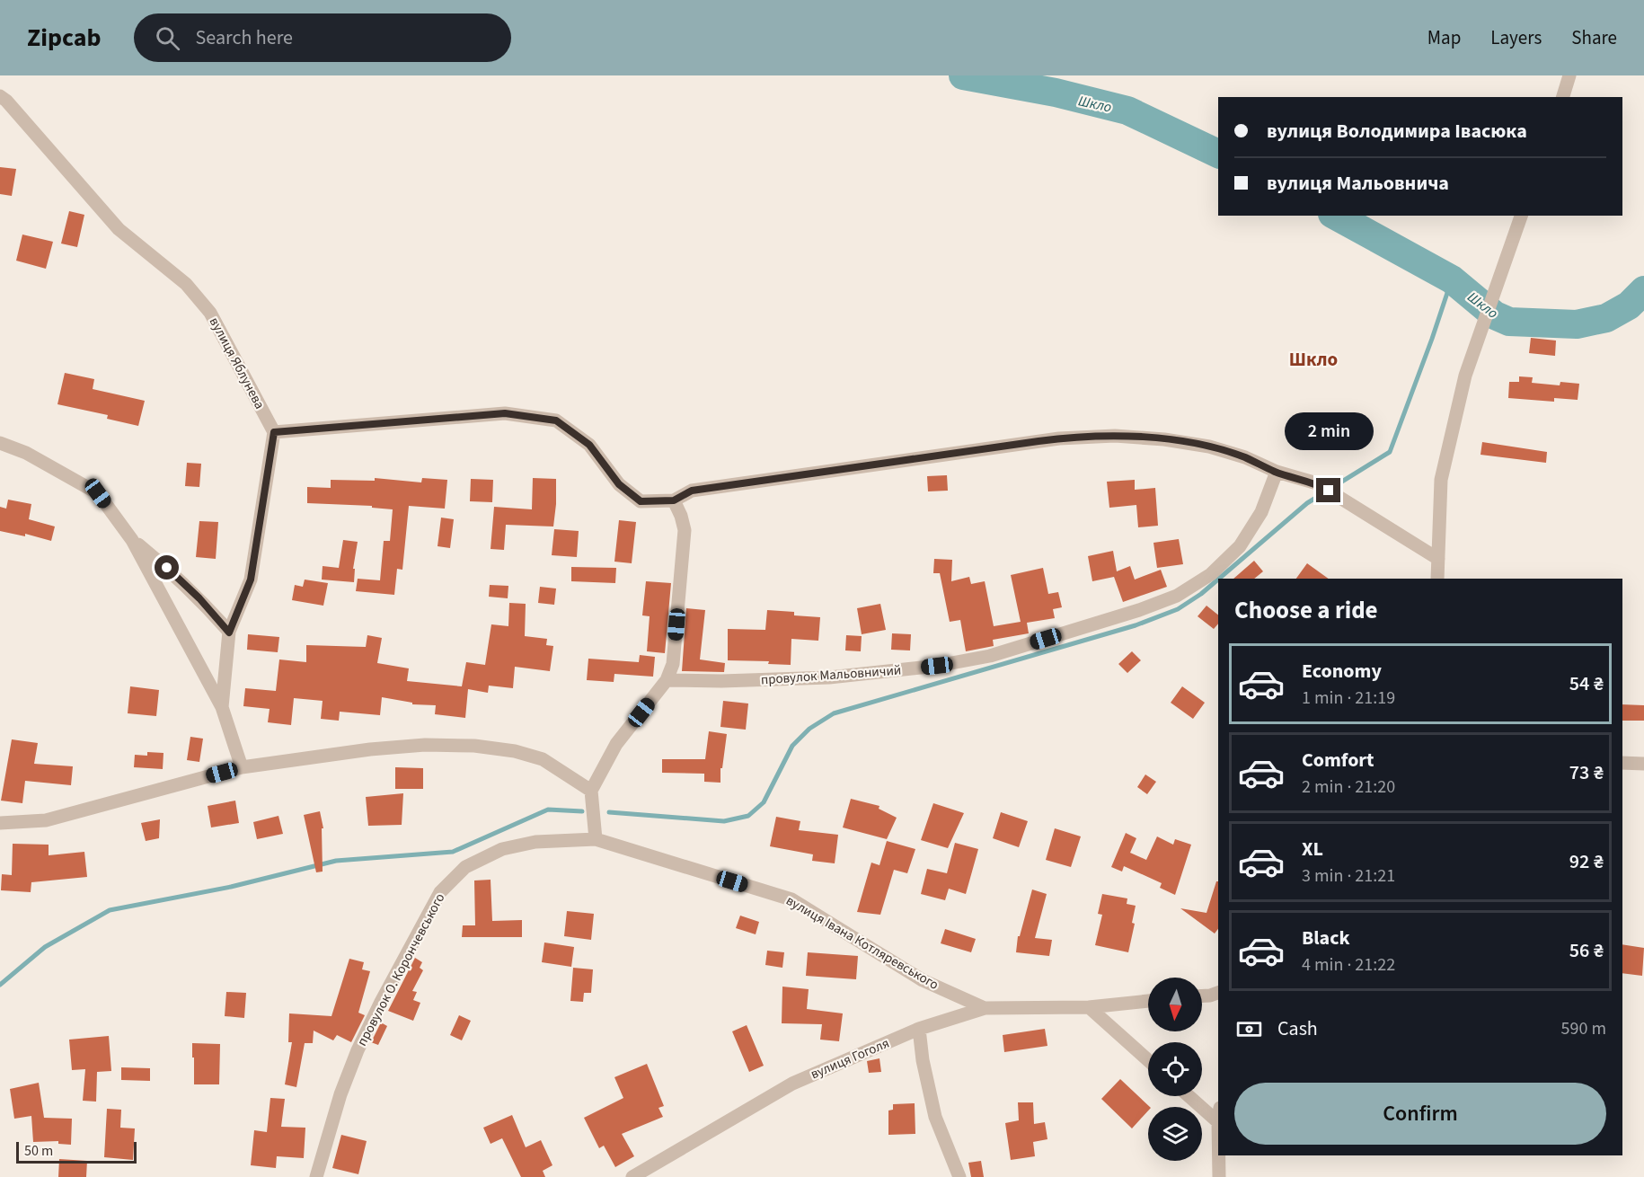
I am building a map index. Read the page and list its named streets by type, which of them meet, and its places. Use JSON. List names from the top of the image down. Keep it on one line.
{"streets":{"street":["вулиця Яблунева","провулок Мальовничий","вулиця Івана Котляревського","провулок О. Корончевського","вулиця Гоголя"]},"crossings":[["вулиця Івана Котляревського","провулок О. Корончевського"],["вулиця Івана Котляревського","вулиця Гоголя"]],"districts":["Шкло"],"water":["Шкло"],"scale_bar":"50 m","north":"bottom","page":{"header":"Zipcab","search":"Search here","nav":["Map","Layers","Share"],"banner":["вулиця Володимира Івасюка","вулиця Мальовнича"],"bubble":"2 min","heading":"Choose a ride","list":[{"name":"Economy","note":"1 min · 21:19","value":"54 ₴"},{"name":"Comfort","note":"2 min · 21:20","value":"73 ₴"},{"name":"XL","note":"3 min · 21:21","value":"92 ₴"},{"name":"Black","note":"4 min · 21:22","value":"56 ₴"}],"pay":["Cash","590 m"],"buttons":"Confirm","scale":"50 m"}}
